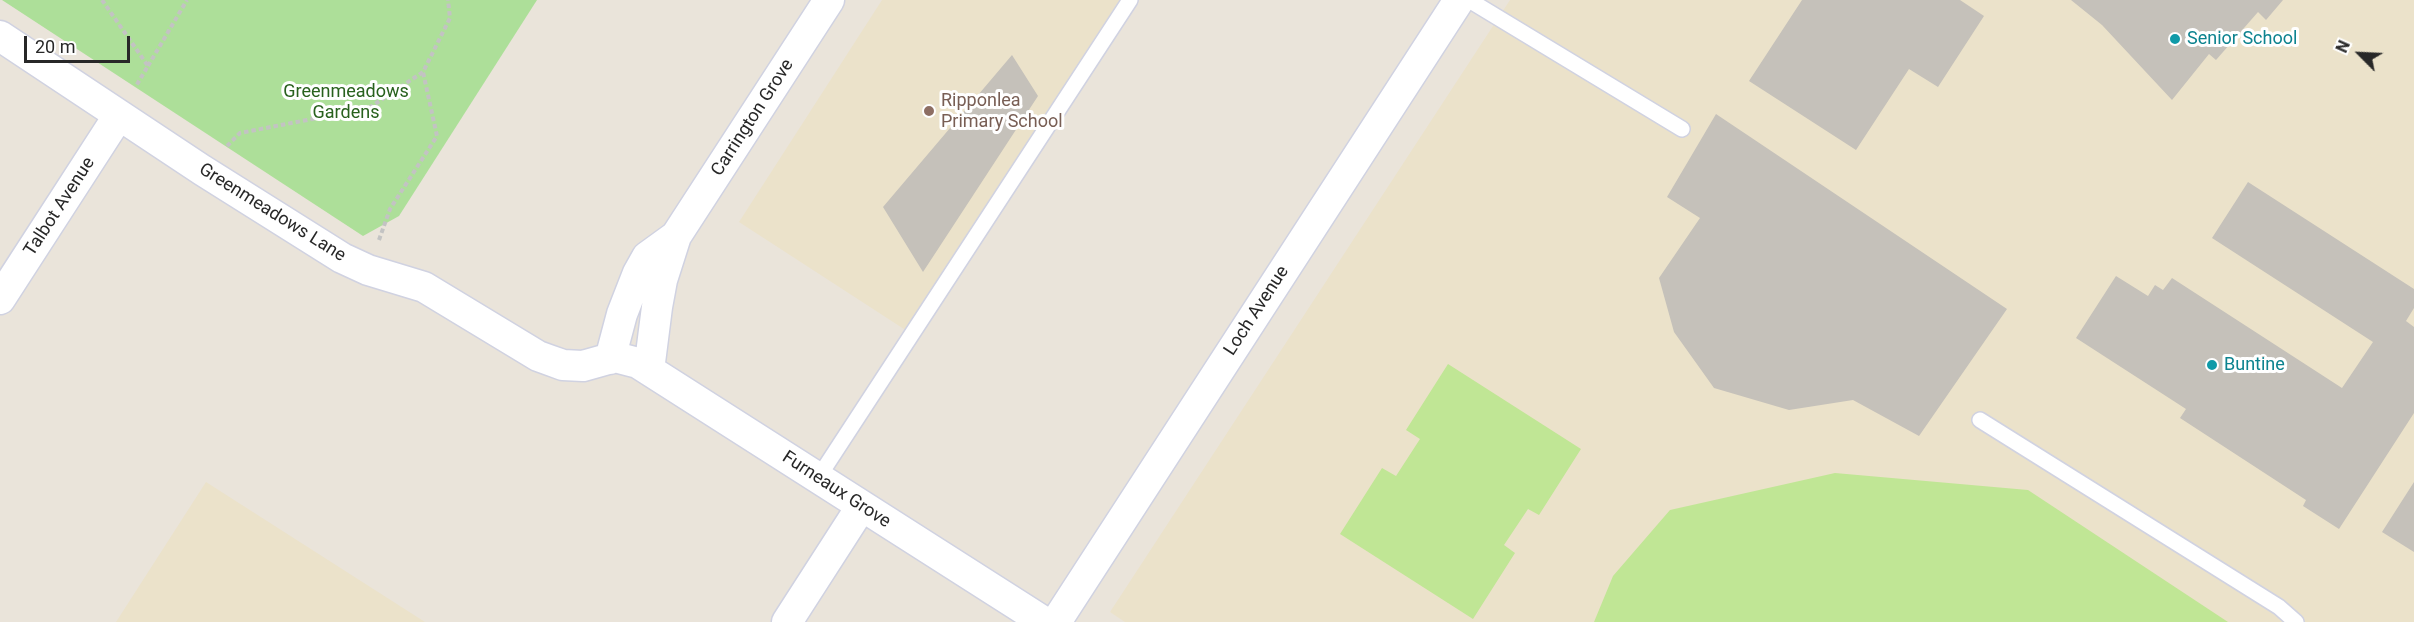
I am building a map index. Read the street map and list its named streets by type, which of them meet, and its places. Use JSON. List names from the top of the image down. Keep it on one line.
{"streets":{"street":["Carrington Grove","Talbot Avenue","Greenmeadows Lane","Loch Avenue","Furneaux Grove"]},"crossings":[["Carrington Grove","Greenmeadows Lane"],["Carrington Grove","Furneaux Grove"],["Talbot Avenue","Greenmeadows Lane"],["Greenmeadows Lane","Furneaux Grove"]],"parks":["Greenmeadows Gardens"],"places":["Senior School","Ripponlea Primary School","Buntine"],"scale_bar":"20 m","north":"top left"}
